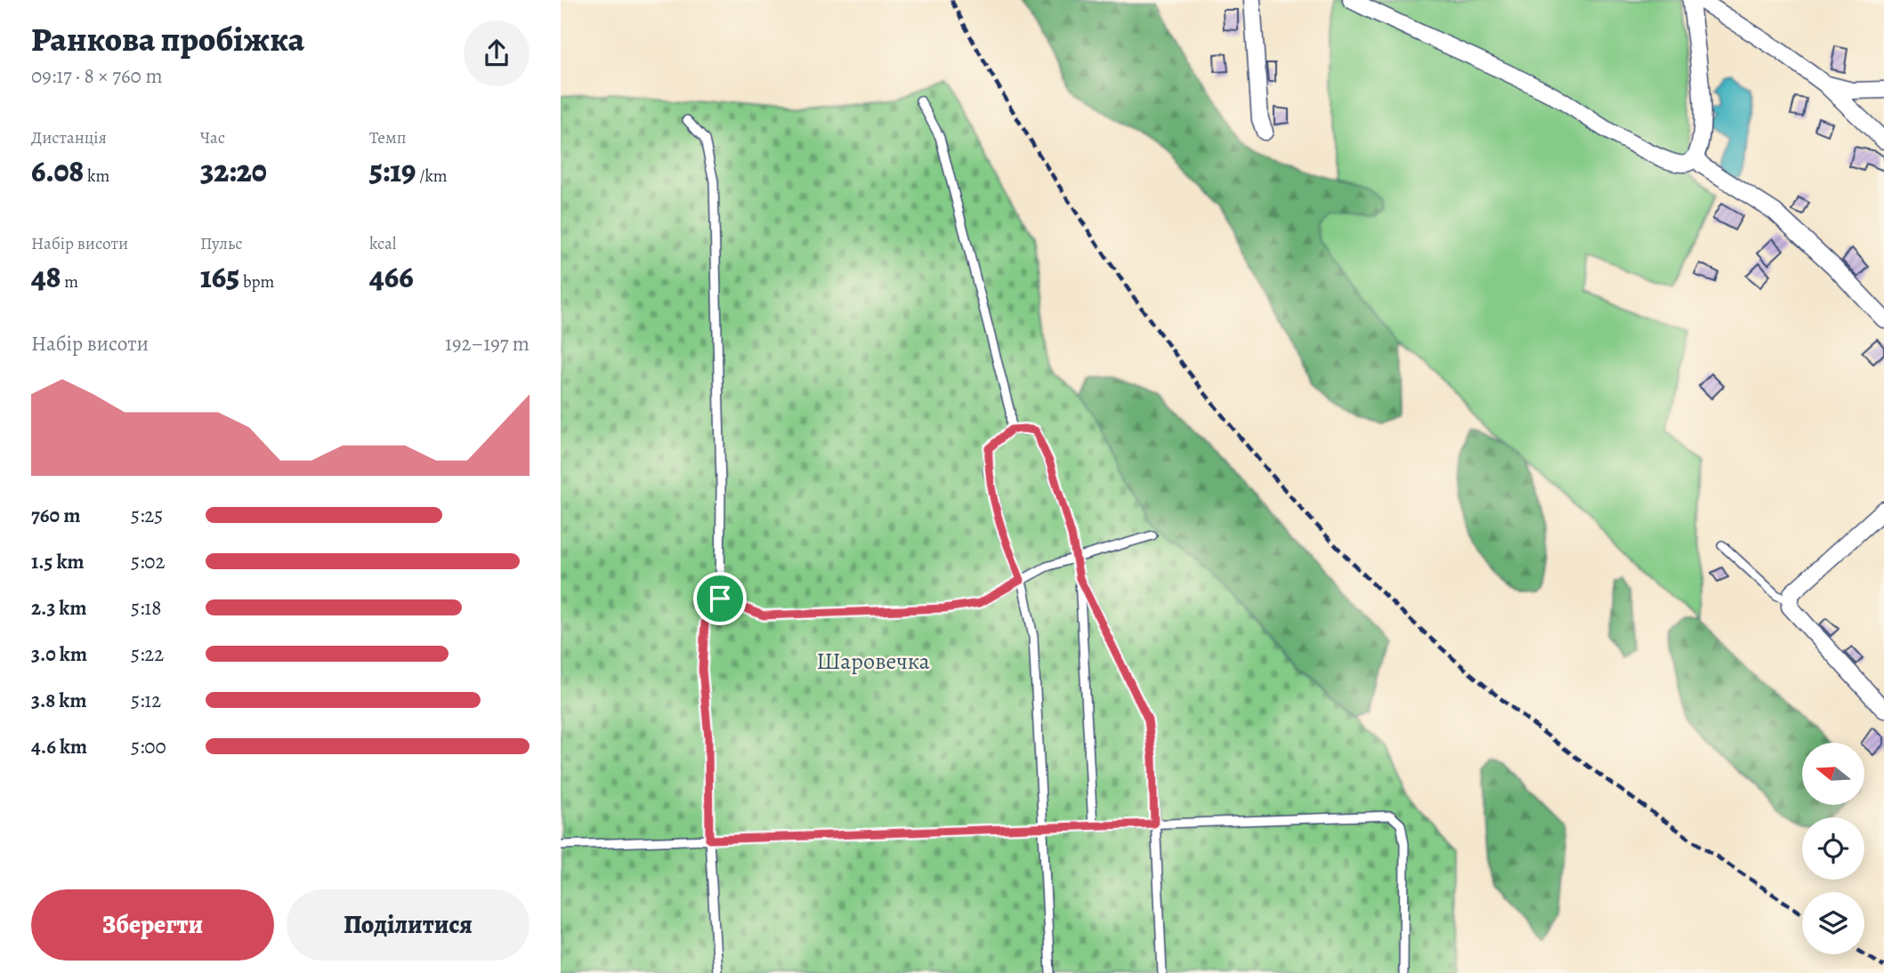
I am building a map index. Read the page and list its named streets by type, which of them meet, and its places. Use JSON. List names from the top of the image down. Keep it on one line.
{"parks":["Шаровечка"],"north":"left","page":{"heading":["Ранкова пробіжка","09:17 · 8 × 760 m"],"stats":[["Дистанція","6.08 km"],["Час","32:20"],["Темп","5:19 /km"],["Набір висоти","48 m"],["Пульс","165 bpm"],["kcal","466"]],"chart":["Набір висоти","192–197 m"],"list":[{"name":"760 m","note":"5:25"},{"name":"1.5 km","note":"5:02"},{"name":"2.3 km","note":"5:18"},{"name":"3.0 km","note":"5:22"},{"name":"3.8 km","note":"5:12"},{"name":"4.6 km","note":"5:00"}],"buttons":["Зберегти","Поділитися"]}}
